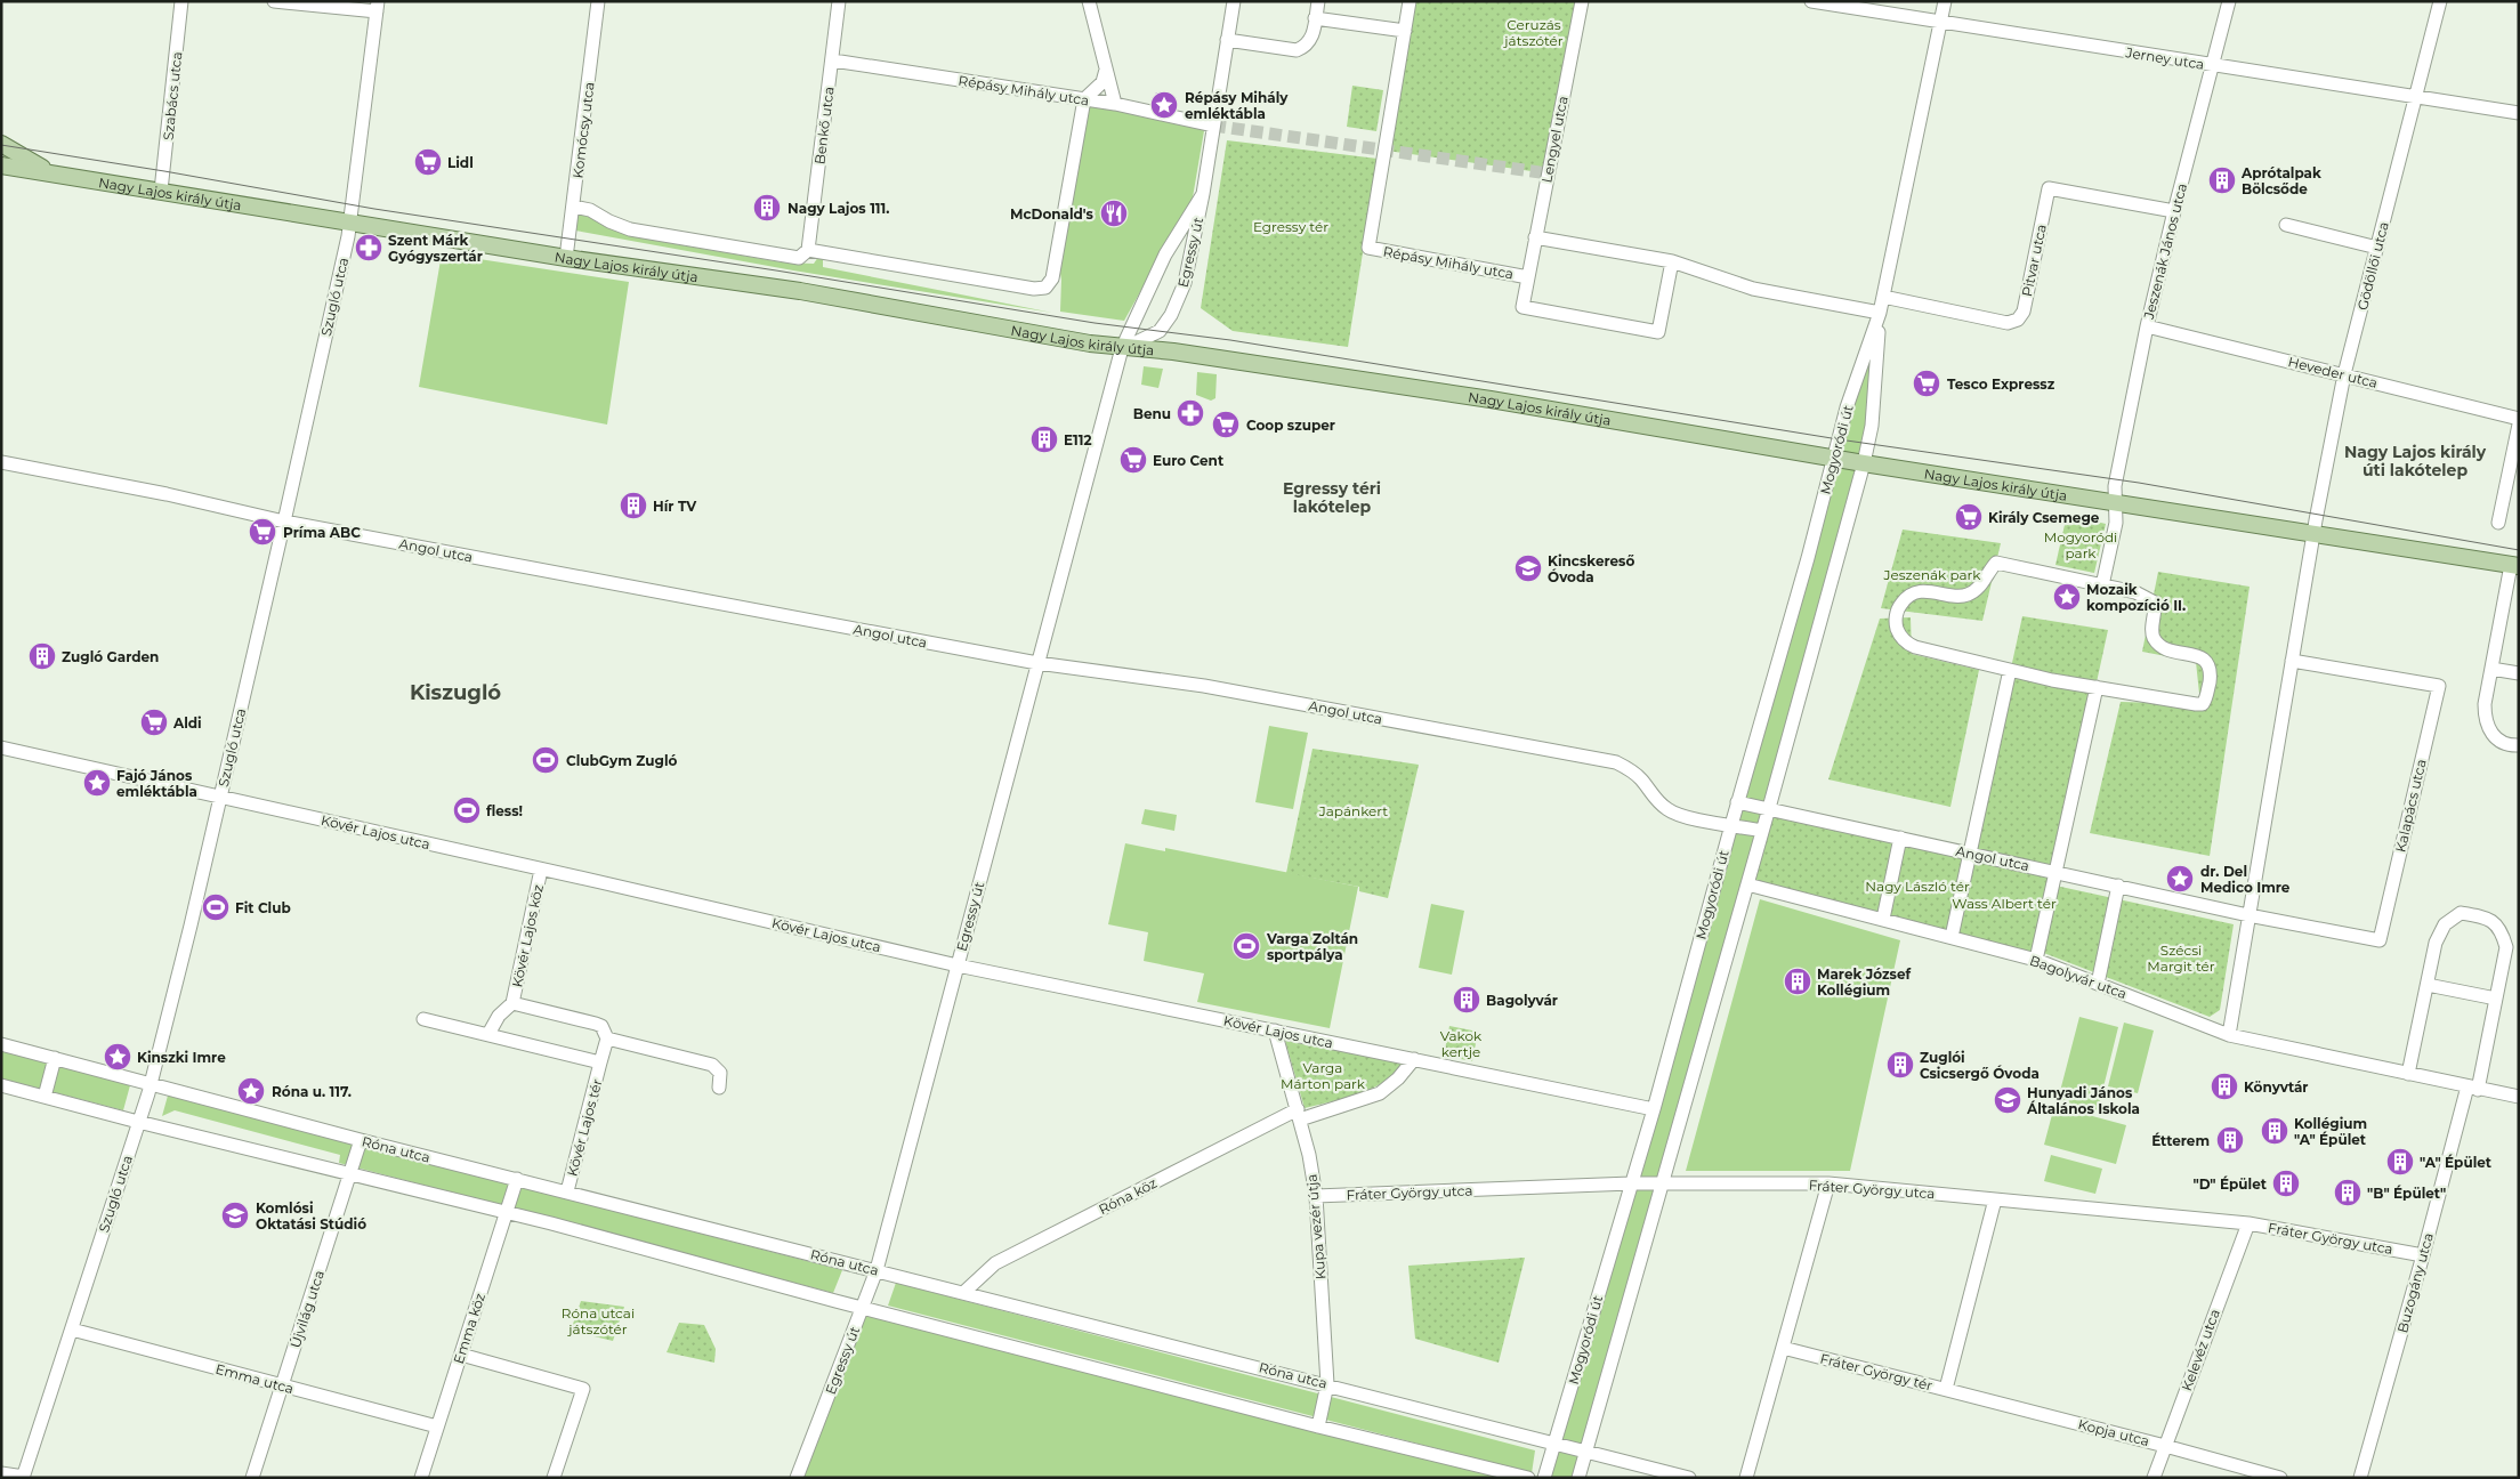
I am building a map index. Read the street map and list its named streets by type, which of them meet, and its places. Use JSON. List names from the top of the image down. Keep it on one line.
{"streets":{"main road":["Nagy Lajos király útja"],"street":["Jerney utca","Répásy Mihály utca","Szabács utca","Benkő utca","Komócsy utca","Lengyel utca","Jeszenák János utca","Egressy út","Pitvar utca","Gödöllői utca","Szugló utca","Heveder utca","Mogyoródi út","Angol utca","Kalapács utca","Kövér Lajos utca","Kövér Lajos köz","Bagolyvár utca","Kövér Lajos tér","Róna utca","Fráter György utca","Róna köz","Kupa vezér útja","Buzogány utca","Újvilág utca","Emma köz","Kelevéz utca","Fráter György tér","Emma utca","Kopja utca"]},"crossings":[["Jerney utca","Jeszenák János utca"],["Jerney utca","Gödöllői utca"],["Jerney utca","Mogyoródi út"],["Répásy Mihály utca","Benkő utca"],["Répásy Mihály utca","Lengyel utca"],["Répásy Mihály utca","Egressy út"],["Szabács utca","Nagy Lajos király útja"],["Komócsy utca","Nagy Lajos király útja"],["Nagy Lajos király útja","Jeszenák János utca"],["Nagy Lajos király útja","Egressy út"],["Nagy Lajos király útja","Gödöllői utca"],["Nagy Lajos király útja","Szugló utca"],["Nagy Lajos király útja","Mogyoródi út"],["Jeszenák János utca","Pitvar utca"],["Jeszenák János utca","Heveder utca"],["Egressy út","Angol utca"],["Egressy út","Kövér Lajos utca"],["Egressy út","Róna utca"],["Pitvar utca","Mogyoródi út"],["Gödöllői utca","Heveder utca"],["Szugló utca","Angol utca"],["Szugló utca","Kövér Lajos utca"],["Szugló utca","Róna utca"],["Szugló utca","Emma utca"],["Mogyoródi út","Angol utca"],["Mogyoródi út","Kövér Lajos utca"],["Mogyoródi út","Bagolyvár utca"],["Mogyoródi út","Róna utca"],["Mogyoródi út","Fráter György utca"],["Angol utca","Kalapács utca"],["Kövér Lajos utca","Kövér Lajos köz"],["Kövér Lajos utca","Róna köz"],["Kövér Lajos utca","Kupa vezér útja"],["Bagolyvár utca","Buzogány utca"],["Kövér Lajos tér","Róna utca"],["Róna utca","Róna köz"],["Róna utca","Kupa vezér útja"],["Róna utca","Újvilág utca"],["Róna utca","Emma köz"],["Fráter György utca","Kupa vezér útja"],["Fráter György utca","Buzogány utca"],["Fráter György utca","Kelevéz utca"],["Fráter György utca","Fráter György tér"],["Róna köz","Kupa vezér útja"],["Újvilág utca","Emma utca"],["Emma köz","Emma utca"],["Kelevéz utca","Kopja utca"],["Fráter György tér","Kopja utca"]],"districts":["Nagy Lajos király úti lakótelep","Egressy téri lakótelep","Kiszugló"],"parks":["Ceruzás játszótér","Egressy tér","Mogyoródi park","Jeszenák park","Japánkert","Nagy László tér","Wass Albert tér","Szécsi Margit tér","Vakok kertje","Varga Márton park","Róna utcai játszótér"],"places":{"place":["Répásy Mihály emléktábla","Mozaik kompozíció II.","Fajó János emléktábla","dr. Del Medico Imre","Kinszki Imre","Róna u. 117."],"supermarket":["Lidl","Tesco Expressz","Coop szuper","Euro Cent","Király Csemege","Príma ABC","Aldi"],"building":["Aprótalpak Bölcsőde","Nagy Lajos 111.","E112","Hír TV","Zugló Garden","Marek József Kollégium","Bagolyvár","Zuglói Csicsergő Óvoda","Könyvtár","Kollégium \"A\" Épület","Étterem","\"A\" Épület","\"D\" Épület","\"B\" Épület\""],"restaurant":["McDonald's"],"pharmacy":["Szent Márk Gyógyszertár","Benu"],"school or university":["Kincskereső Óvoda","Hunyadi János Általános Iskola","Komlósi Oktatási Stúdió"],"sports":["ClubGym Zugló","fless!","Fit Club","Varga Zoltán sportpálya"]}}
